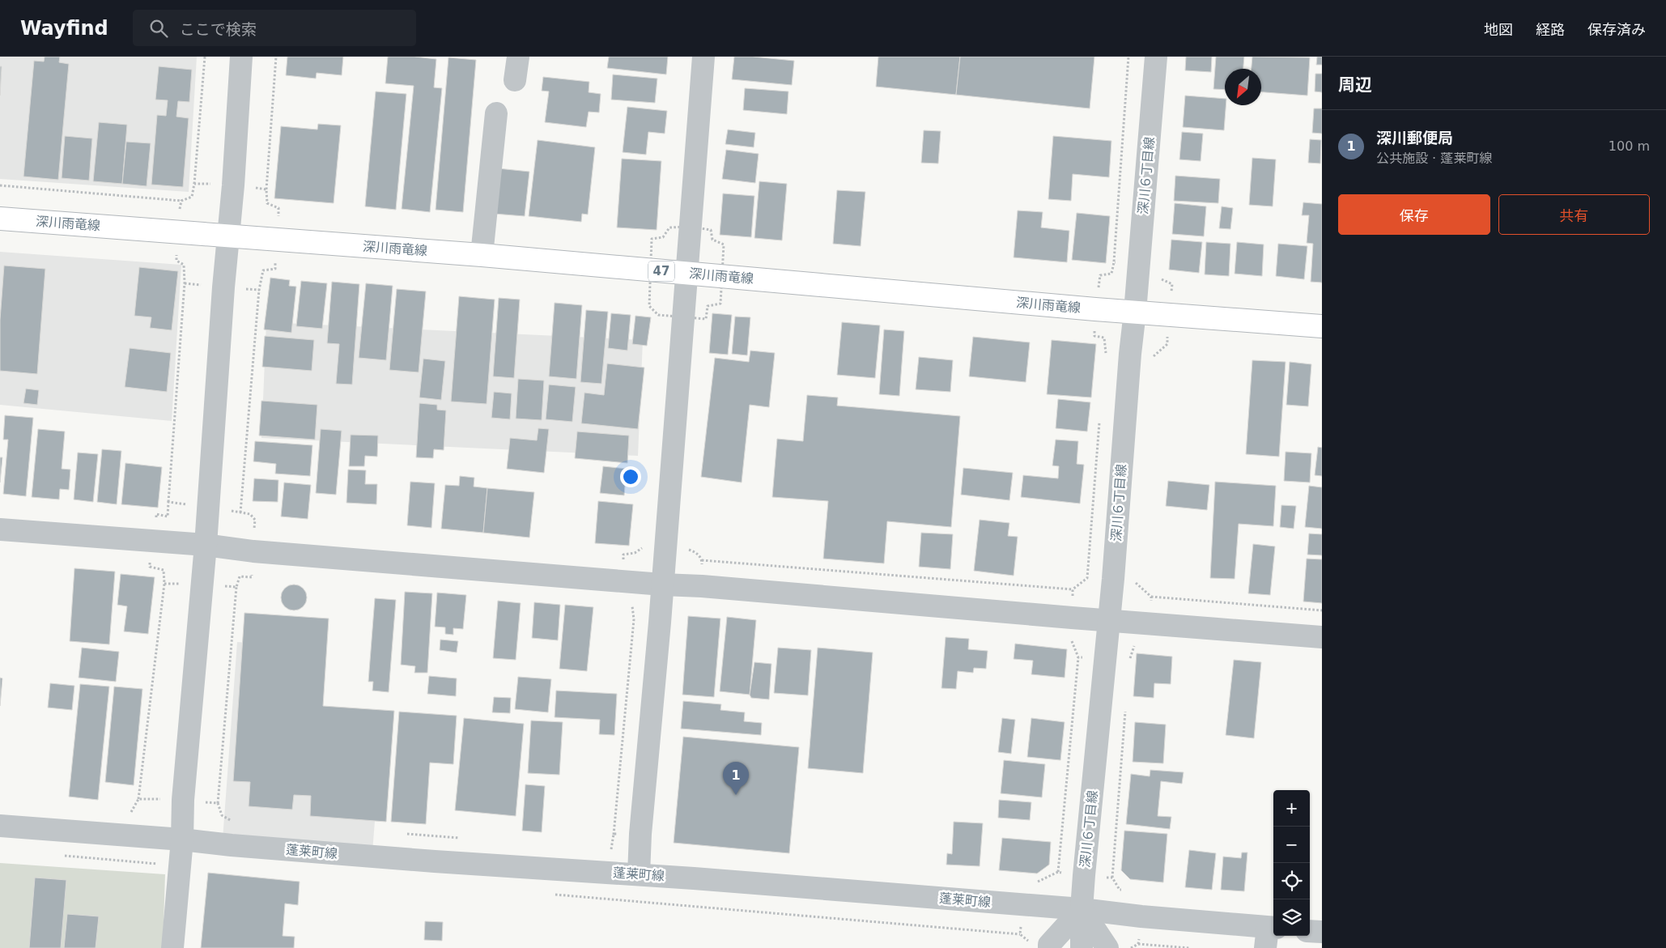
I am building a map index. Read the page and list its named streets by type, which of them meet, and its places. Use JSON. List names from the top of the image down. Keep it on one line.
{"streets":{"main road":["深川雨竜線","47"],"street":["深川６丁目線","蓬莱町線"]},"crossings":[["深川６丁目線","深川雨竜線"],["深川６丁目線","蓬莱町線"]],"north":"bottom left","page":{"header":"Wayfind","search":"ここで検索","nav":["地図","経路","保存済み"],"heading":"周辺","list":[{"mark":"1","name":"深川郵便局","note":"公共施設 · 蓬莱町線","value":"100 m"}],"buttons":["保存","共有"],"pins":"1","map_buttons":["+","−"]}}
